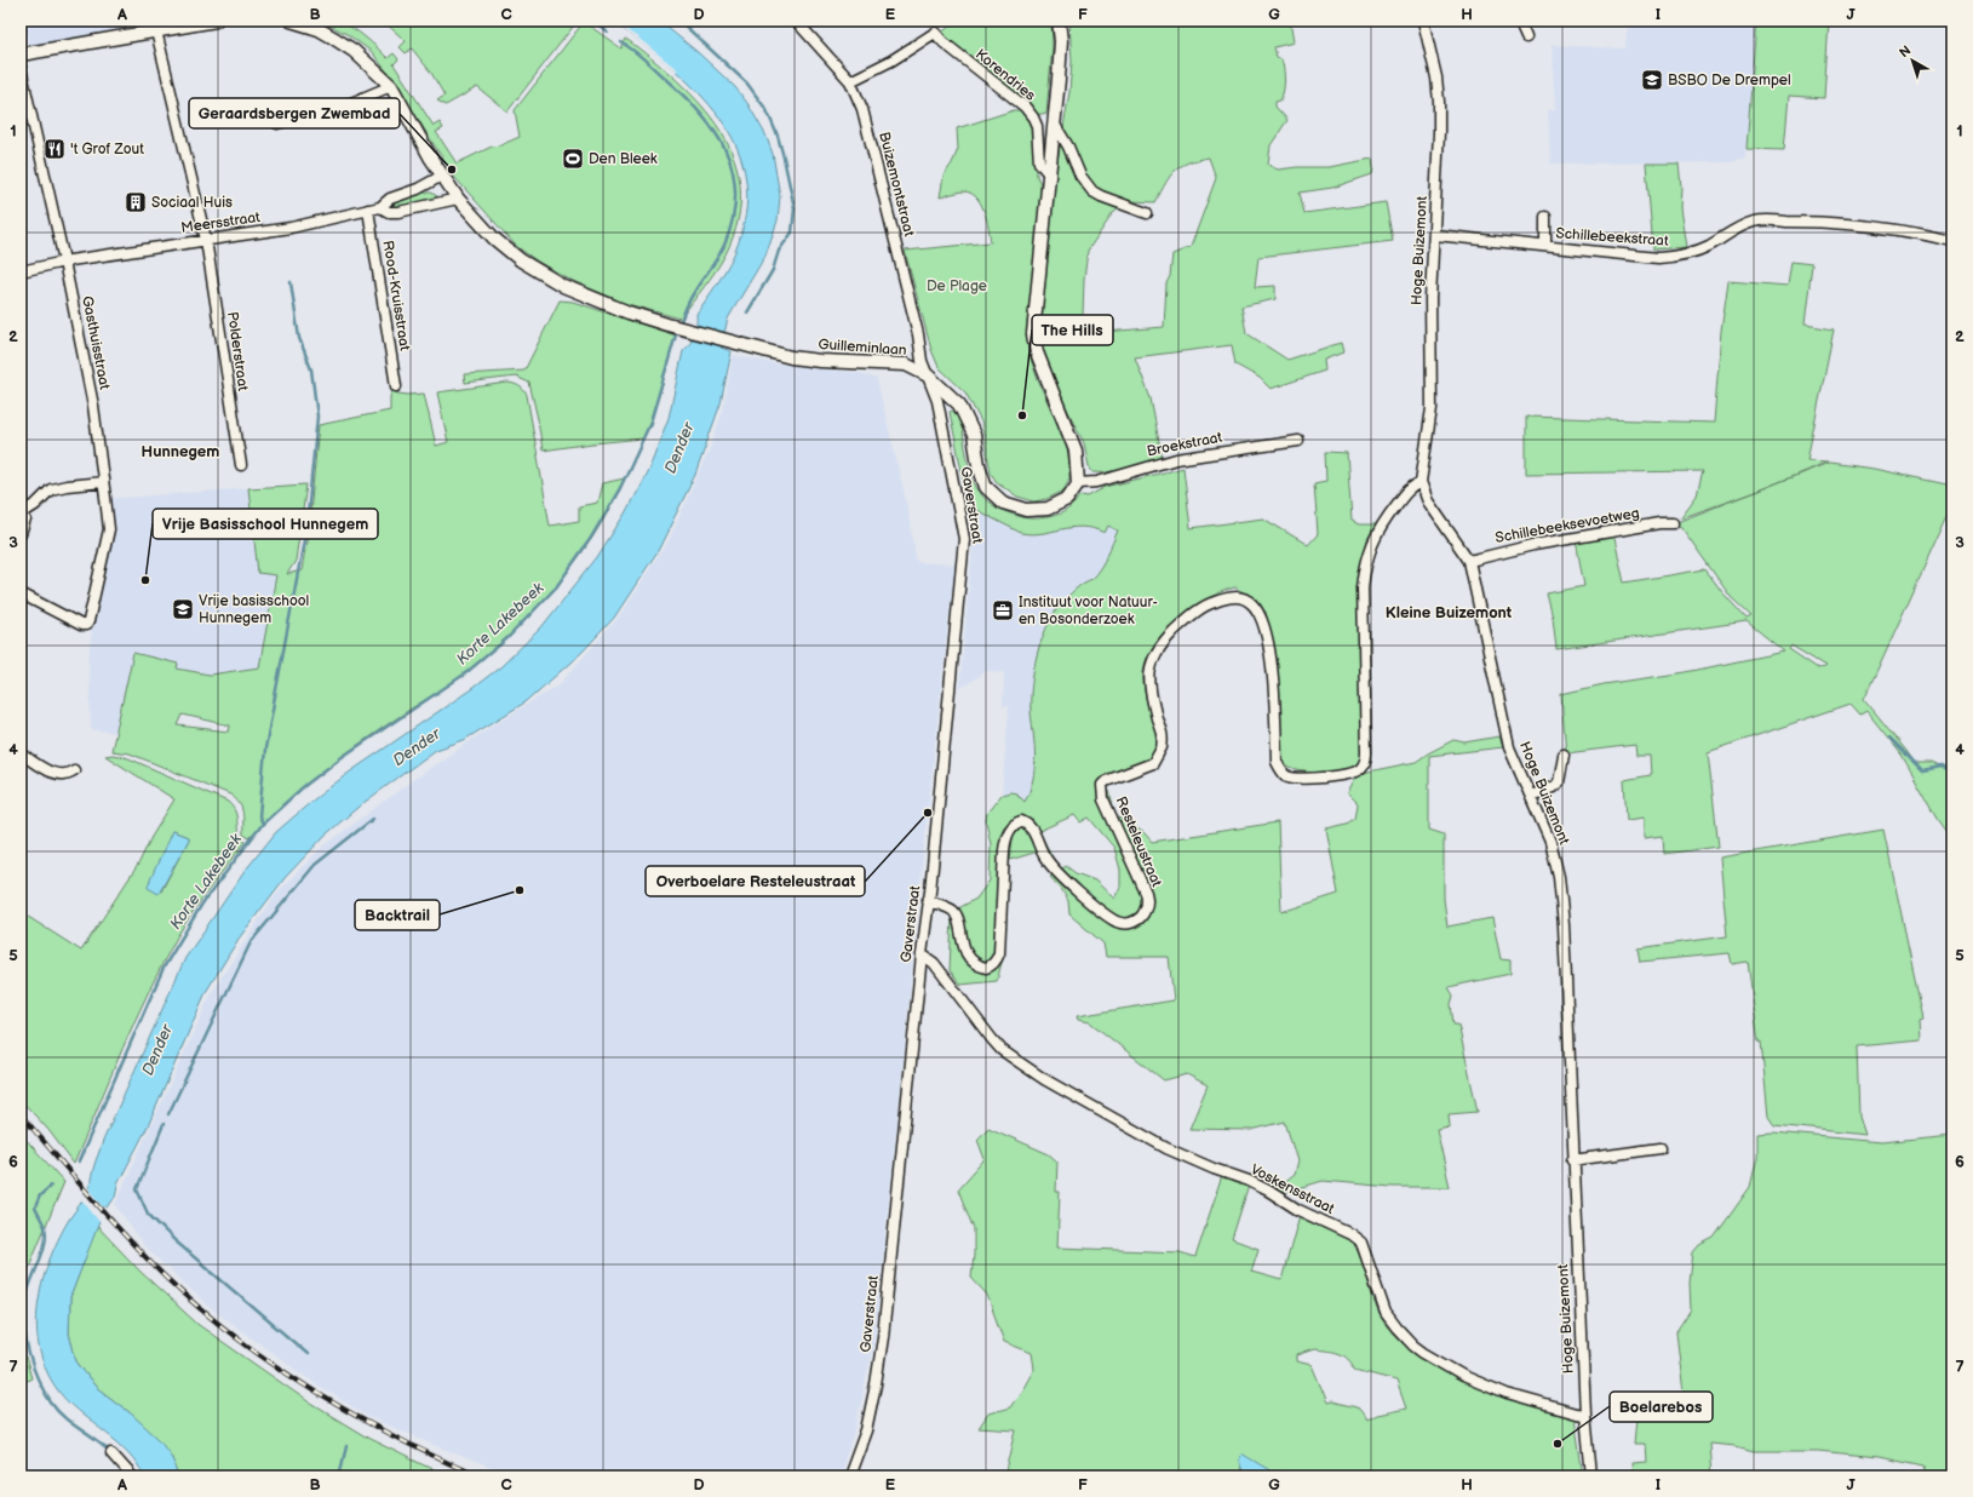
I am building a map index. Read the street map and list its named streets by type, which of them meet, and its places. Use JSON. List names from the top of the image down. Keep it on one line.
{"streets":{"main road":["Guilleminlaan"],"street":["Korendries","Buizemontstraat","Meersstraat","Schillebeekstraat","Hoge Buizemont","Rood-Kruisstraat","Gasthuisstraat","Polderstraat","Broekstraat","Gaverstraat","Schillebeeksevoetweg","Resteleustraat","Voskensstraat"]},"crossings":[["Korendries","Buizemontstraat"],["Buizemontstraat","Guilleminlaan"],["Buizemontstraat","Gaverstraat"],["Meersstraat","Rood-Kruisstraat"],["Meersstraat","Gasthuisstraat"],["Meersstraat","Guilleminlaan"],["Meersstraat","Polderstraat"],["Schillebeekstraat","Hoge Buizemont"],["Hoge Buizemont","Schillebeeksevoetweg"],["Hoge Buizemont","Resteleustraat"],["Hoge Buizemont","Voskensstraat"],["Guilleminlaan","Broekstraat"],["Guilleminlaan","Gaverstraat"],["Gaverstraat","Resteleustraat"],["Gaverstraat","Voskensstraat"]],"districts":["Hunnegem","Kleine Buizemont"],"water":["Dender","Korte Lakebeek"],"parks":["De Plage"],"places":{"school or university":["BSBO De Drempel","Vrije basisschool Hunnegem"],"restaurant":["'t Grof Zout"],"sports":["Den Bleek"],"other":["Geraardsbergen Zwembad","The Hills","Vrije Basisschool Hunnegem","Overboelare Resteleustraat","Backtrail","Boelarebos"],"building":["Sociaal Huis"],"office":["Instituut voor Natuur- en Bosonderzoek"]},"north":"top left","grid":{"columns":["A","B","C","D","E","F","G","H","I","J"],"rows":["1","2","3","4","5","6","7"]}}
